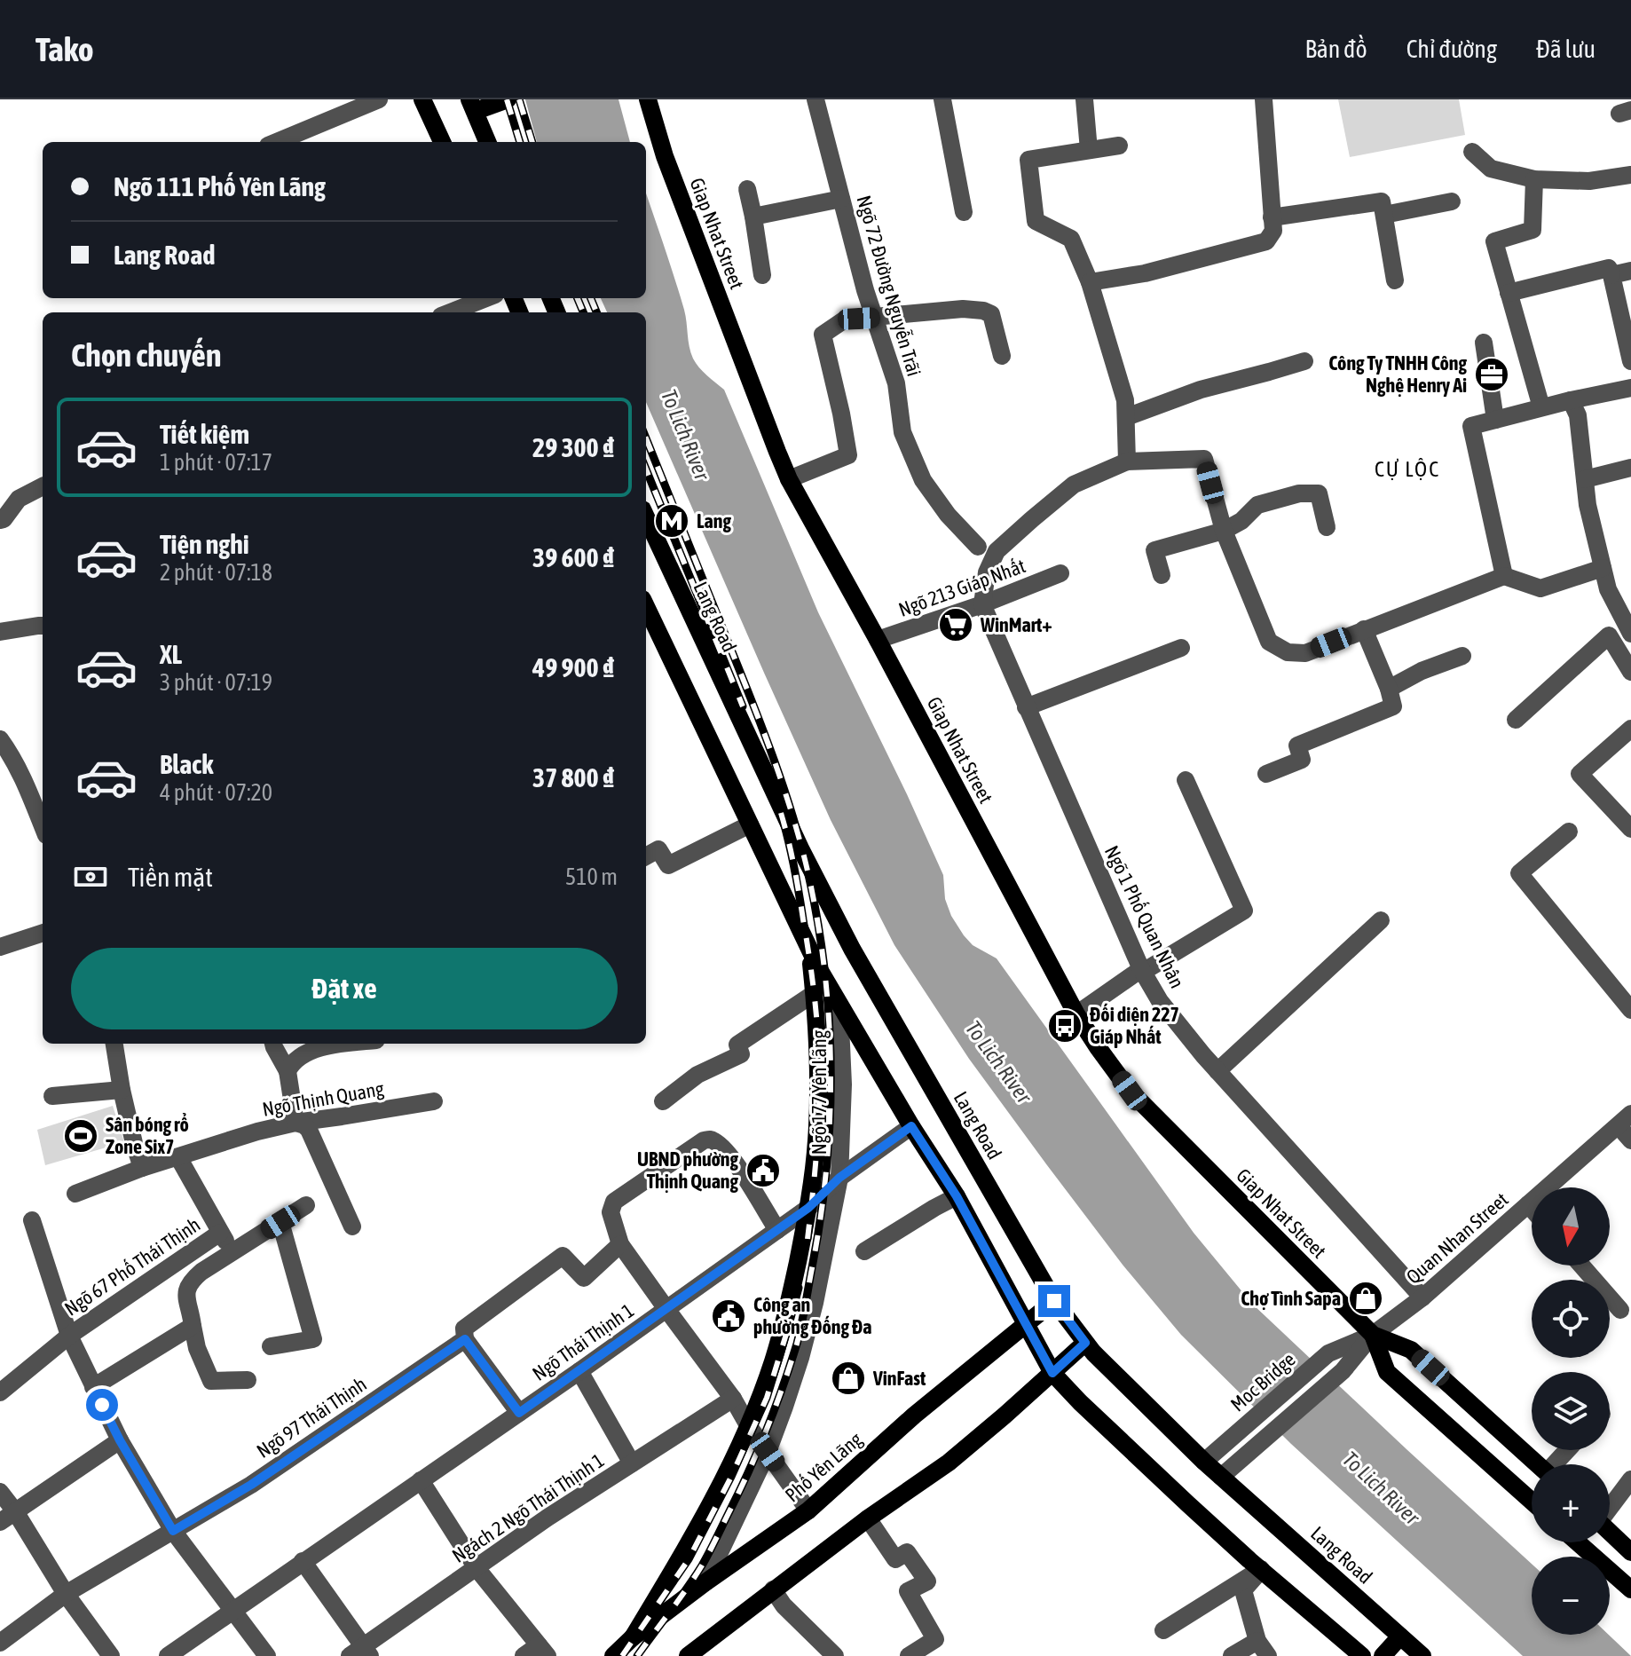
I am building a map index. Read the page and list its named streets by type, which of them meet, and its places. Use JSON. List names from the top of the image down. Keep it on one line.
{"streets":{"main road":["Giap Nhat Street","Lang Road","Phố Yên Lãng"],"street":["Ngõ 72 Đường Nguyễn Trãi","Ngõ 213 Giáp Nhất","Ngõ 1 Phố Quan Nhân","Ngõ 177 Yên Lãng","Ngõ Thịnh Quang","Quan Nhan Street","Ngõ 67 Phố Thái Thịnh","Ngõ Thái Thịnh 1","Moc Bridge","Ngõ 97 Thái Thịnh","Ngách 2 Ngõ Thái Thịnh 1"]},"crossings":[["Giap Nhat Street","Ngõ 213 Giáp Nhất"],["Giap Nhat Street","Quan Nhan Street"],["Ngõ 213 Giáp Nhất","Ngõ 1 Phố Quan Nhân"],["Lang Road","Quan Nhan Street"],["Lang Road","Moc Bridge"],["Lang Road","Phố Yên Lãng"],["Ngõ 1 Phố Quan Nhân","Quan Nhan Street"],["Ngõ 177 Yên Lãng","Ngõ Thái Thịnh 1"],["Ngõ 177 Yên Lãng","Phố Yên Lãng"],["Ngõ Thịnh Quang","Ngõ 67 Phố Thái Thịnh"],["Quan Nhan Street","Moc Bridge"],["Ngõ 67 Phố Thái Thịnh","Ngõ Thái Thịnh 1"],["Ngõ 67 Phố Thái Thịnh","Ngõ 97 Thái Thịnh"]],"districts":["CỰ LỘC"],"water":["To Lich River"],"places":{"office":["Công Ty TNHH Công Nghệ Henry Ai"],"metro station":["Lang"],"supermarket":["WinMart+"],"bus stop":["Đối diện 227 Giáp Nhất"],"sports":["Sân bóng rổ Zone Six7"],"public building":["UBND phường Thịnh Quang","Công an phường Đống Đa"],"shop":["Chợ Tình Sapa","VinFast"]},"north":"bottom","page":{"header":"Tako","nav":["Bản đồ","Chỉ đường","Đã lưu"],"banner":["Ngõ 111 Phố Yên Lãng","Lang Road"],"heading":"Chọn chuyến","list":[{"name":"Tiết kiệm","note":"1 phút · 07:17","value":"29 300 ₫"},{"name":"Tiện nghi","note":"2 phút · 07:18","value":"39 600 ₫"},{"name":"XL","note":"3 phút · 07:19","value":"49 900 ₫"},{"name":"Black","note":"4 phút · 07:20","value":"37 800 ₫"}],"pay":["Tiền mặt","510 m"],"buttons":"Đặt xe","map_buttons":["+","−"]}}
